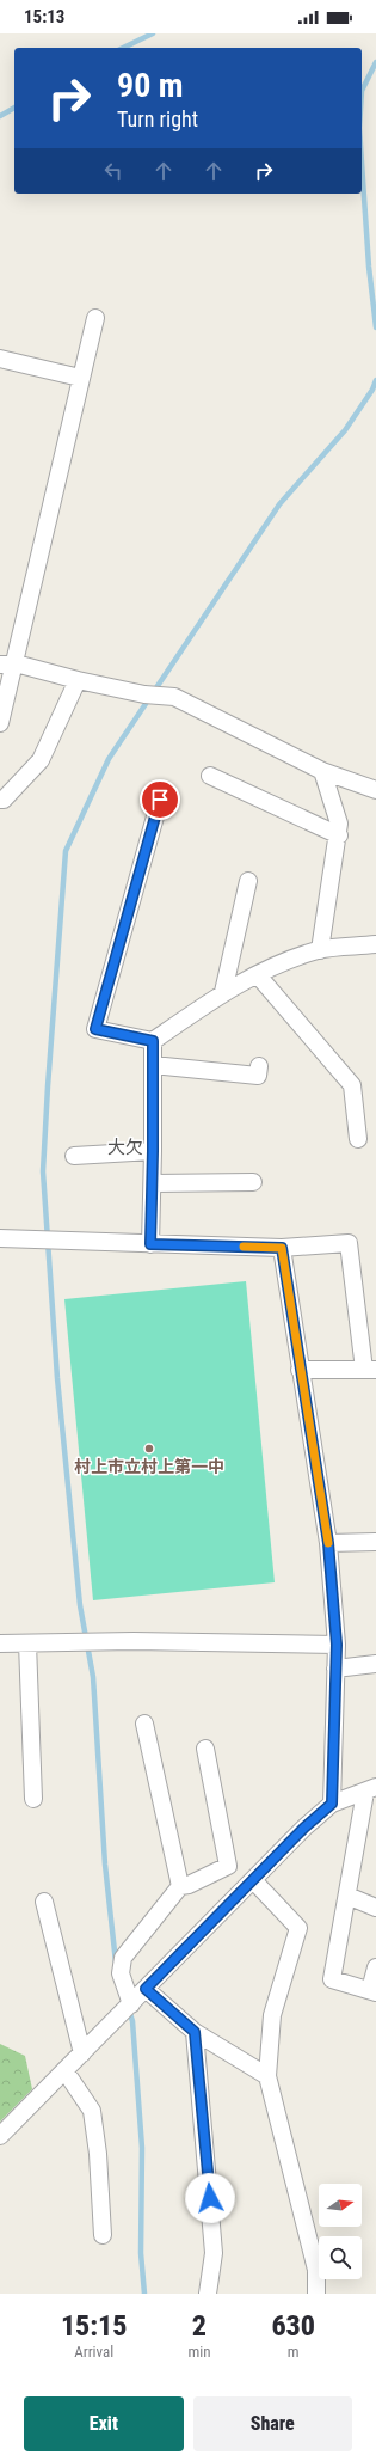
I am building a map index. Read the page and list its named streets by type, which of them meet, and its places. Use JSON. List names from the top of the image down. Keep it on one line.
{"districts":["大欠"],"places":["村上市立村上第一中"],"north":"right","page":{"status":"15:13","turn":["90 m","Turn right"],"eta":["15:15","Arrival","2","min","630","m"],"buttons":["Exit","Share"]}}
